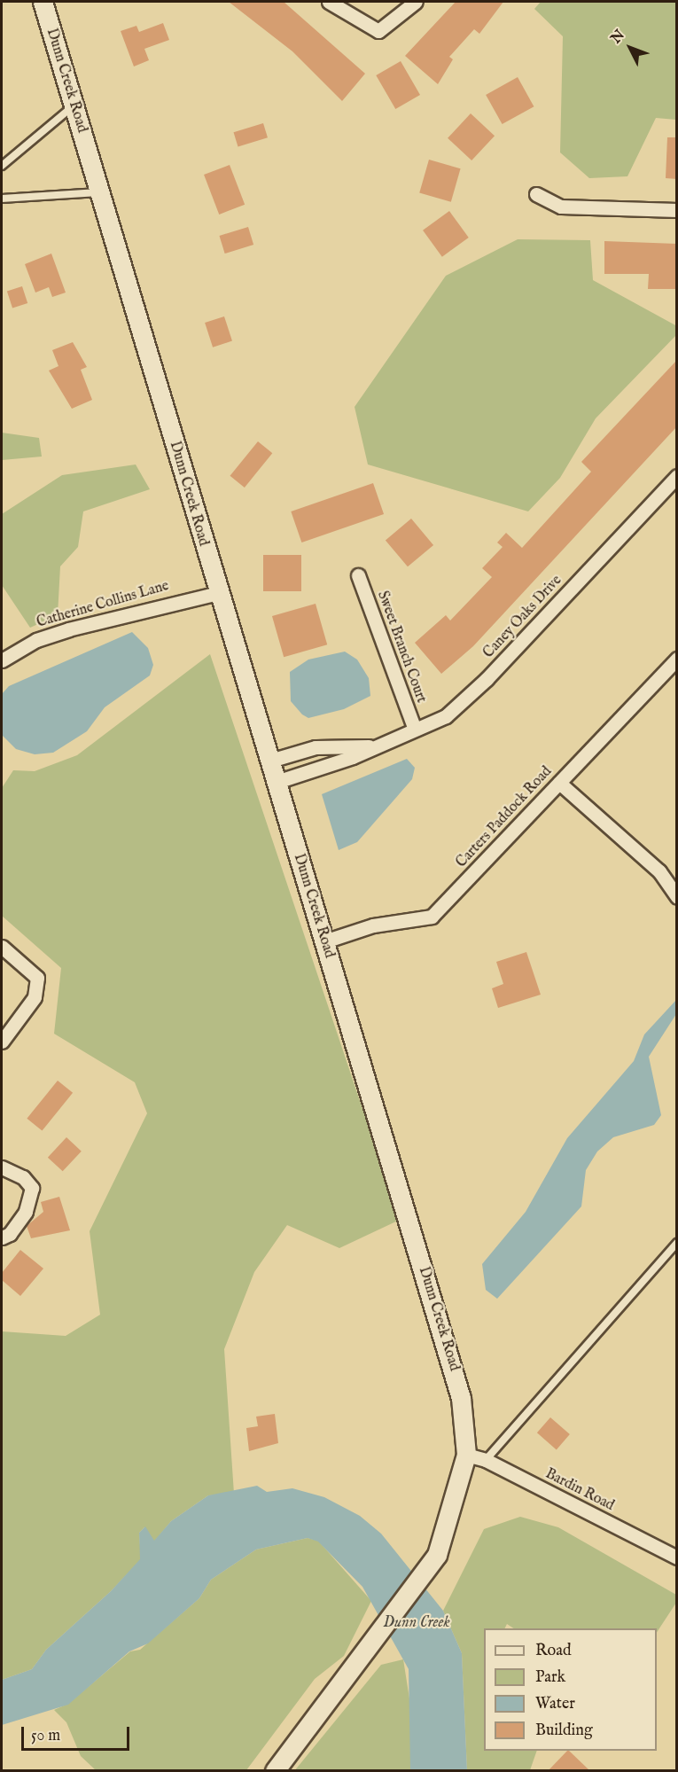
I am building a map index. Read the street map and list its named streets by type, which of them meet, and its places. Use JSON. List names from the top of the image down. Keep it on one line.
{"streets":{"street":["Dunn Creek Road","Catherine Collins Lane","Caney Oaks Drive","Sweet Branch Court","Carters Paddock Road","Bardin Road"]},"crossings":[["Dunn Creek Road","Catherine Collins Lane"],["Dunn Creek Road","Caney Oaks Drive"],["Dunn Creek Road","Carters Paddock Road"],["Dunn Creek Road","Bardin Road"],["Caney Oaks Drive","Sweet Branch Court"]],"water":["Dunn Creek"],"legend":["Road","Park","Water","Building"],"scale_bar":"50 m","north":"top left"}
